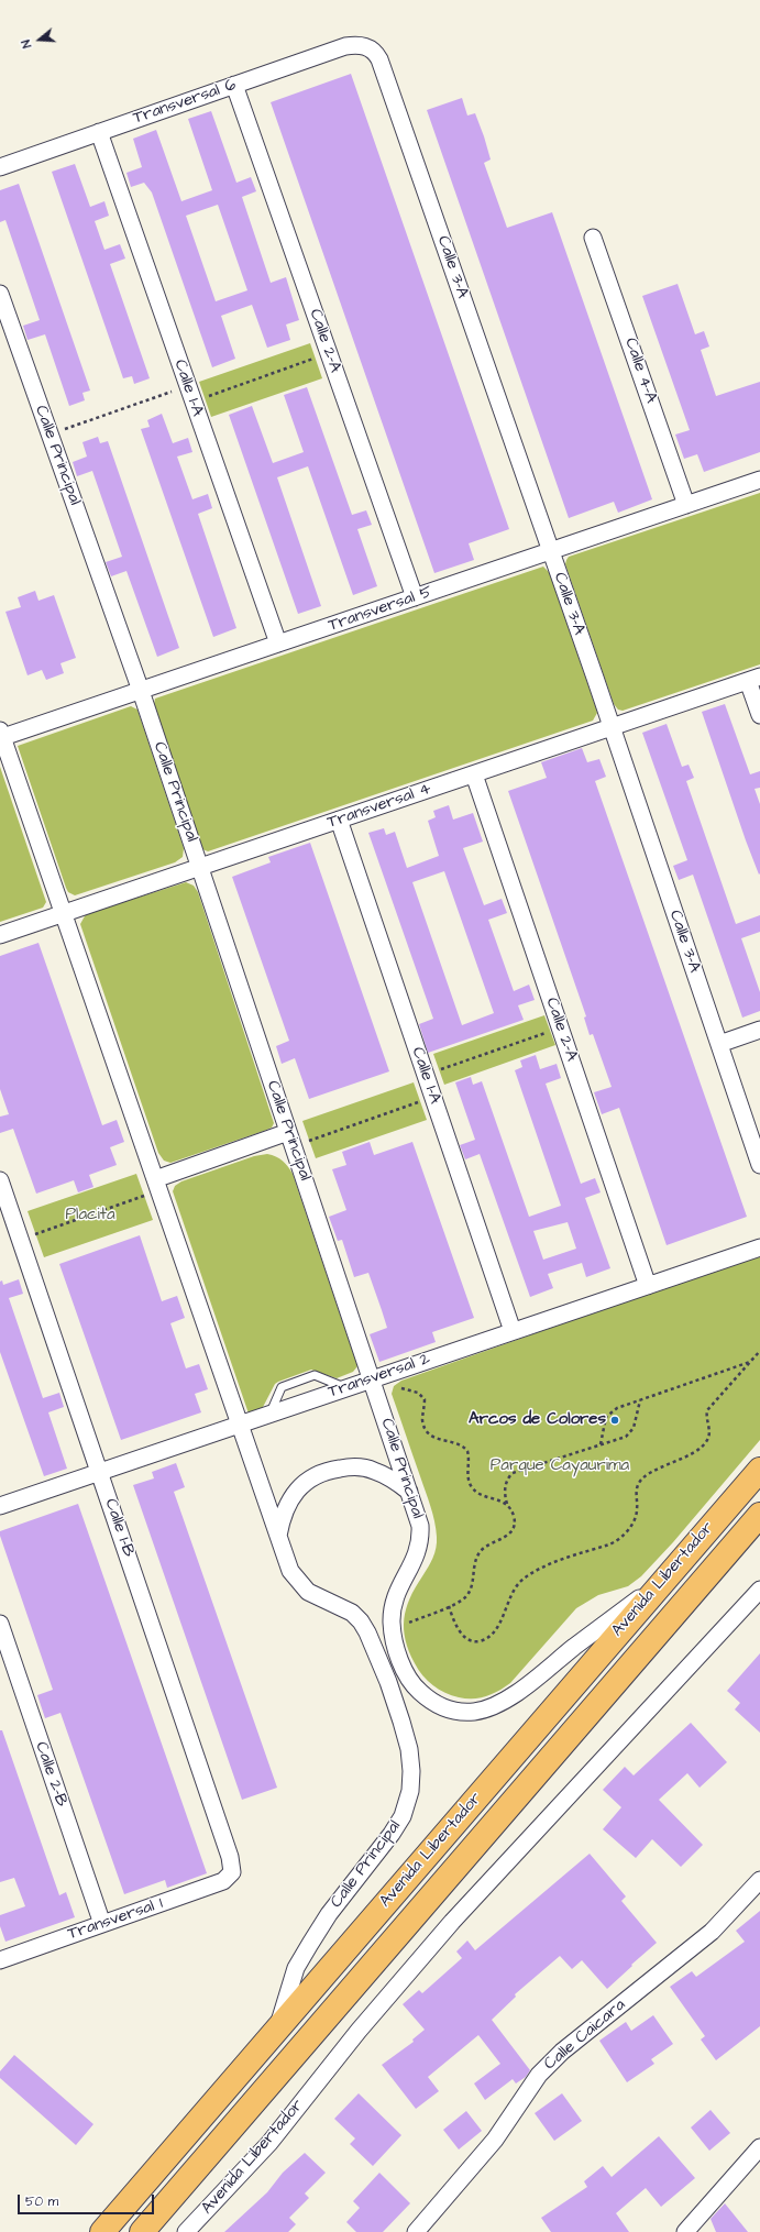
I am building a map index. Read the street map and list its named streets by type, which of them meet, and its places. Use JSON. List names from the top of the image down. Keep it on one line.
{"streets":{"main road":["Avenida Libertador"],"street":["Transversal 6","Calle 3-A","Calle 2-A","Calle 4-A","Calle 1-A","Calle Principal","Transversal 5","Transversal 4","Transversal 2","Calle 1-B","Calle 2-B","Transversal 1","Calle Caicara"]},"crossings":[["Transversal 6","Calle 3-A"],["Transversal 6","Calle 2-A"],["Transversal 6","Calle 1-A"],["Calle 3-A","Transversal 5"],["Calle 3-A","Transversal 4"],["Calle 2-A","Transversal 5"],["Calle 2-A","Transversal 4"],["Calle 2-A","Transversal 2"],["Calle 4-A","Transversal 5"],["Calle 1-A","Transversal 5"],["Calle 1-A","Transversal 4"],["Calle 1-A","Transversal 2"],["Calle Principal","Transversal 5"],["Calle Principal","Transversal 4"],["Calle Principal","Transversal 2"],["Calle Principal","Avenida Libertador"],["Transversal 2","Calle 1-B"],["Calle 1-B","Transversal 1"],["Calle 2-B","Transversal 1"]],"parks":["Placita","Parque Cayaurima"],"places":["Arcos de Colores"],"scale_bar":"50 m","north":"left"}
